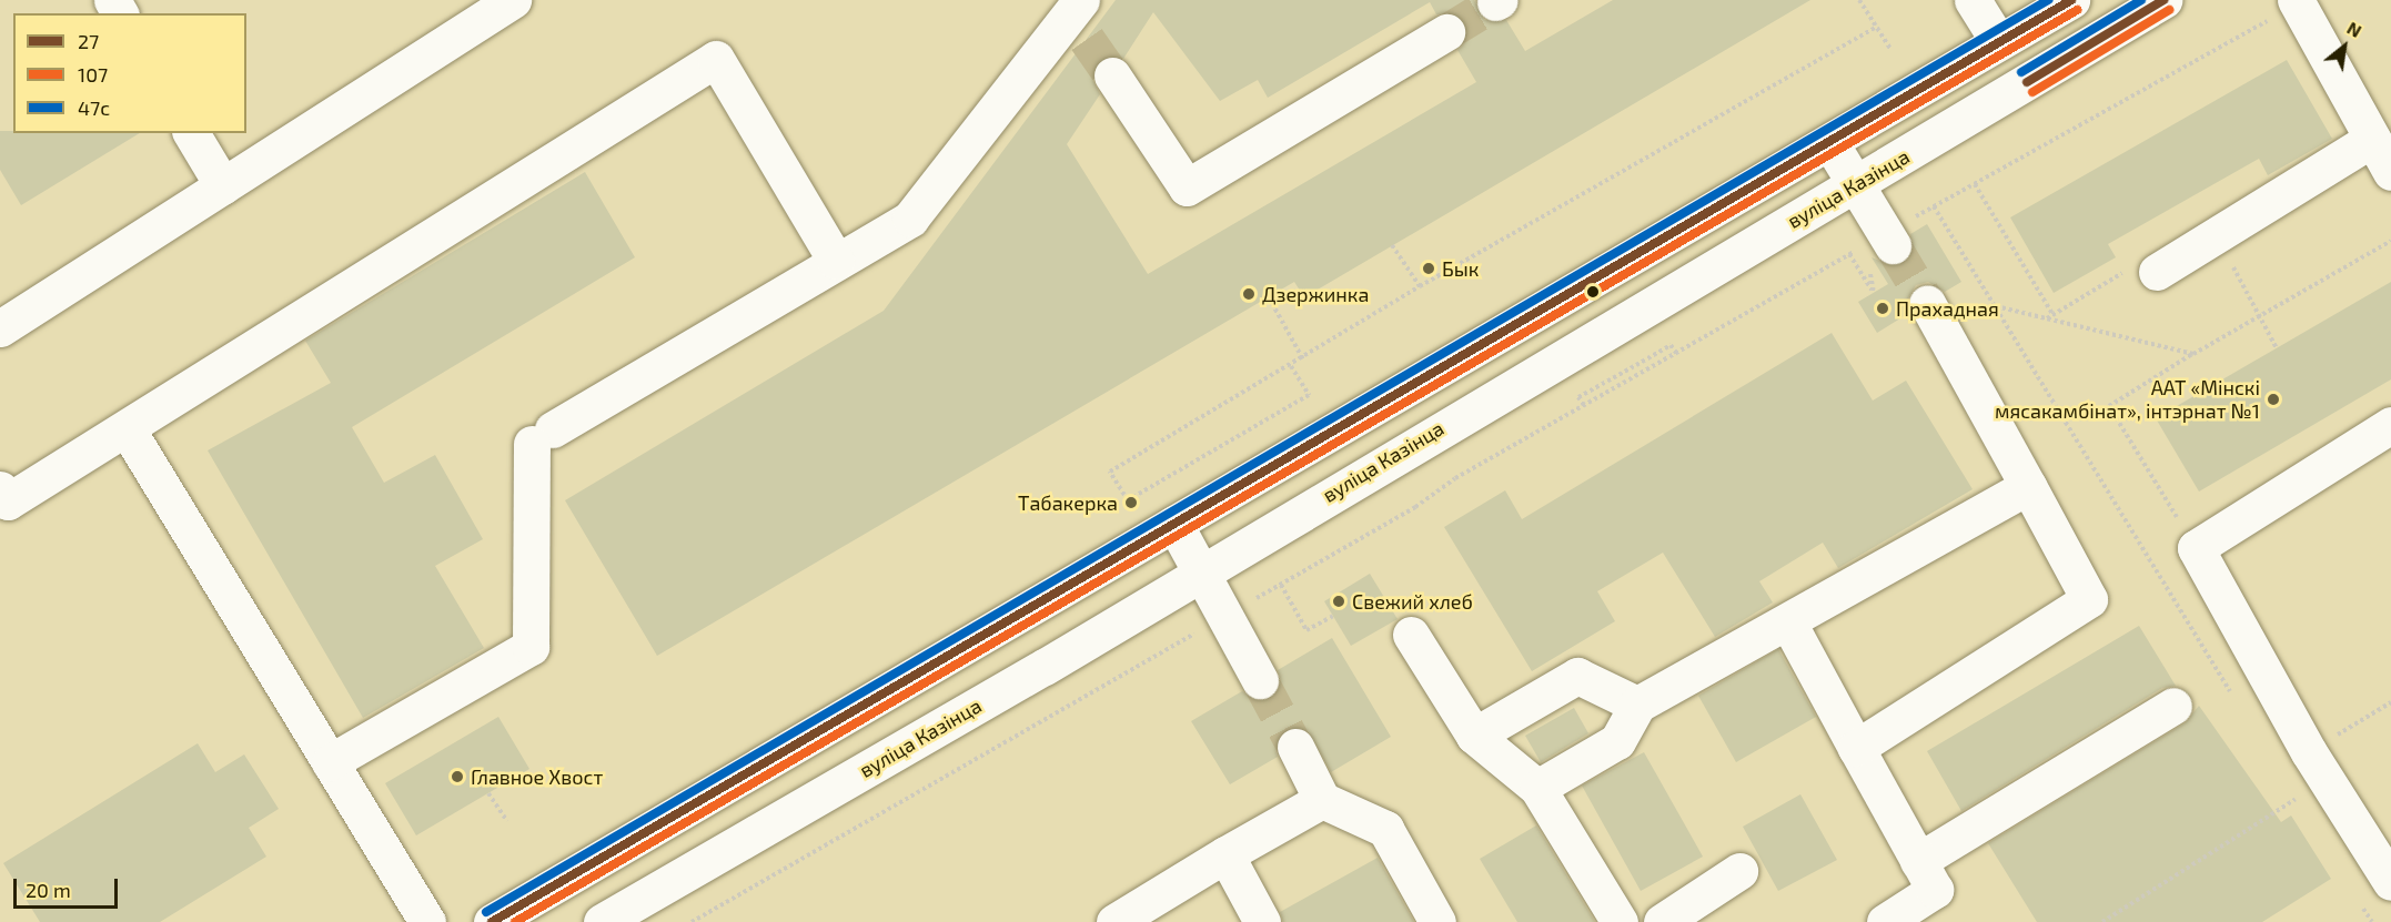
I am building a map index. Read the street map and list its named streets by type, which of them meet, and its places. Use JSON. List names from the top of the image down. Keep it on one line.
{"streets":{"main road":["вуліца Казінца"]},"places":["Бык","Дзержинка","Прахадная","ААТ «Мінскі мясакамбінат», інтэрнат №1","Табакерка","Свежий хлеб","Главное Хвост"],"lines":["transit line 27","transit line 47с","transit line 107"],"legend":["27","107","47с"],"scale_bar":"20 m","north":"top right"}
